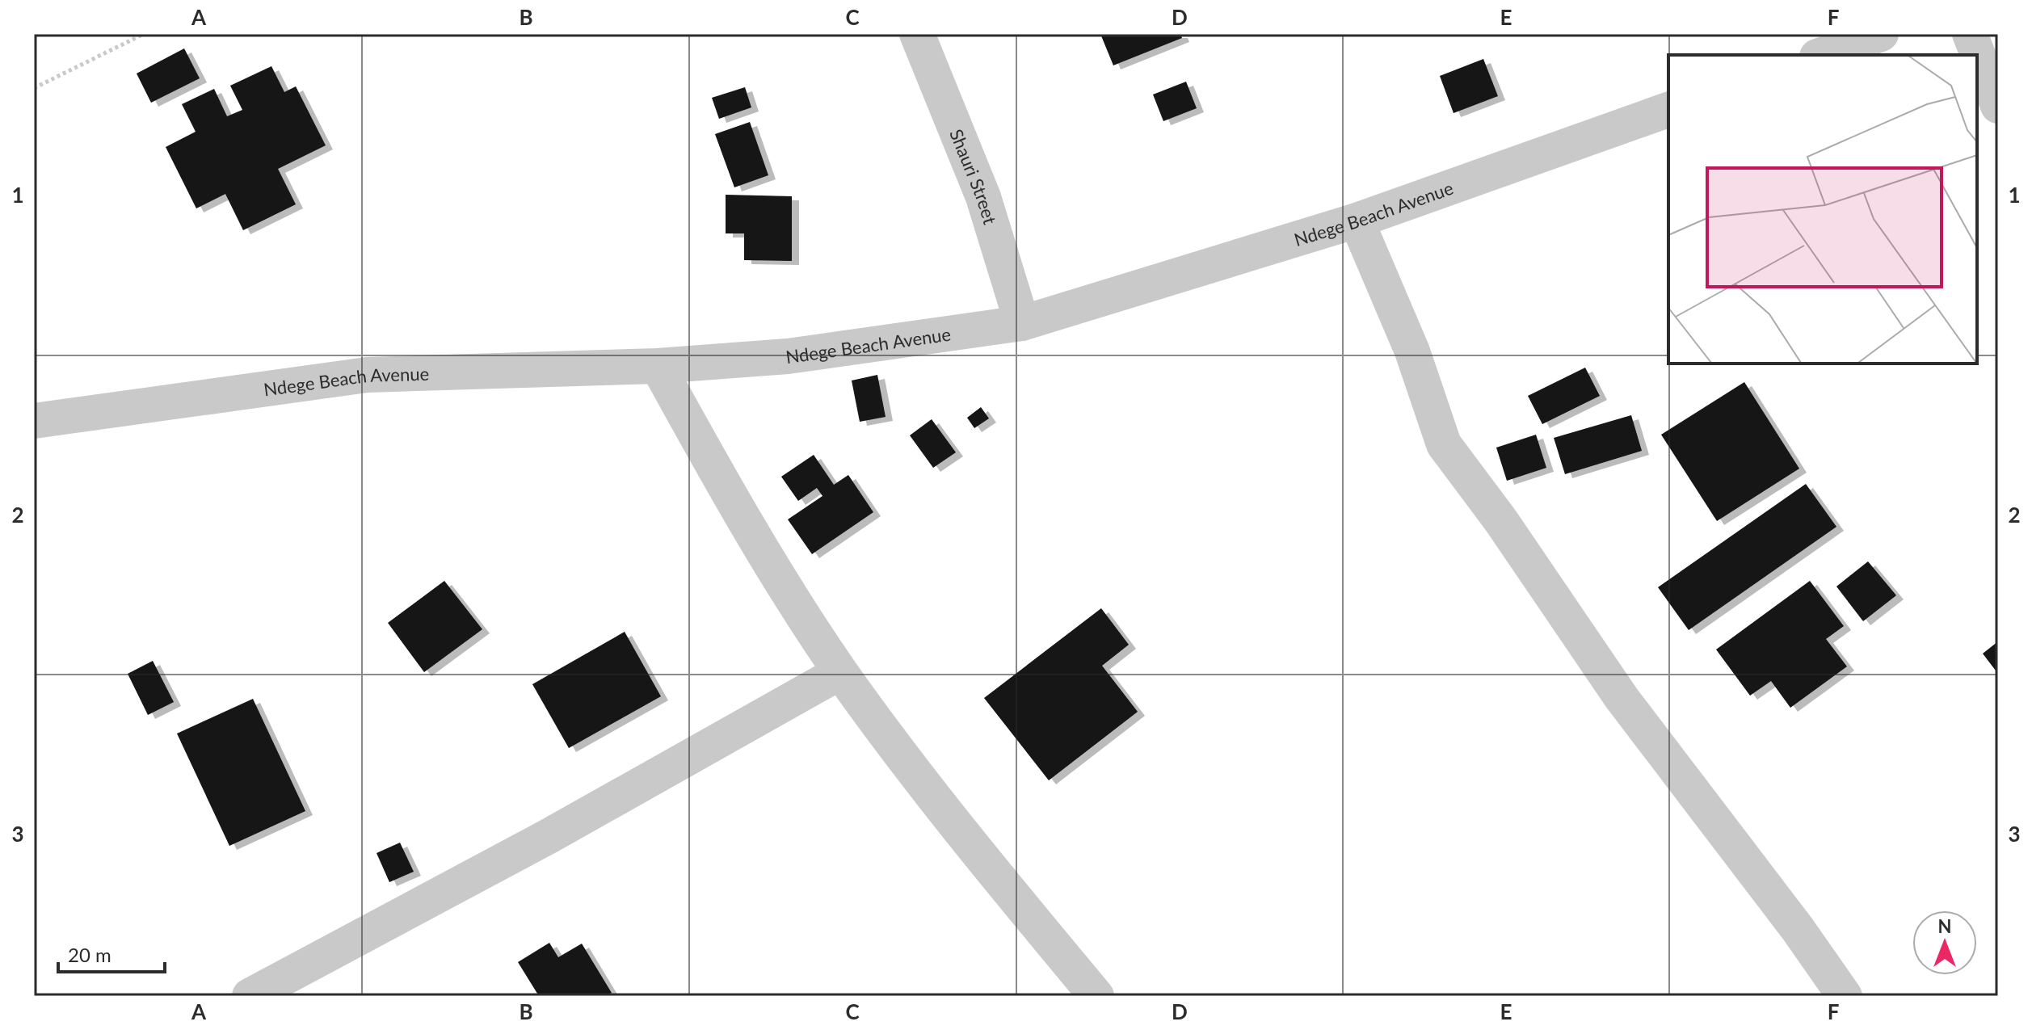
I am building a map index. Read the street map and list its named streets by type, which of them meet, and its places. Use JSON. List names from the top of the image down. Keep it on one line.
{"streets":{"street":["Shauri Street","Ndege Beach Avenue"]},"crossings":[["Shauri Street","Ndege Beach Avenue"]],"scale_bar":"20 m","north":"top","grid":{"columns":["A","B","C","D","E","F"],"rows":["1","2","3"]}}
